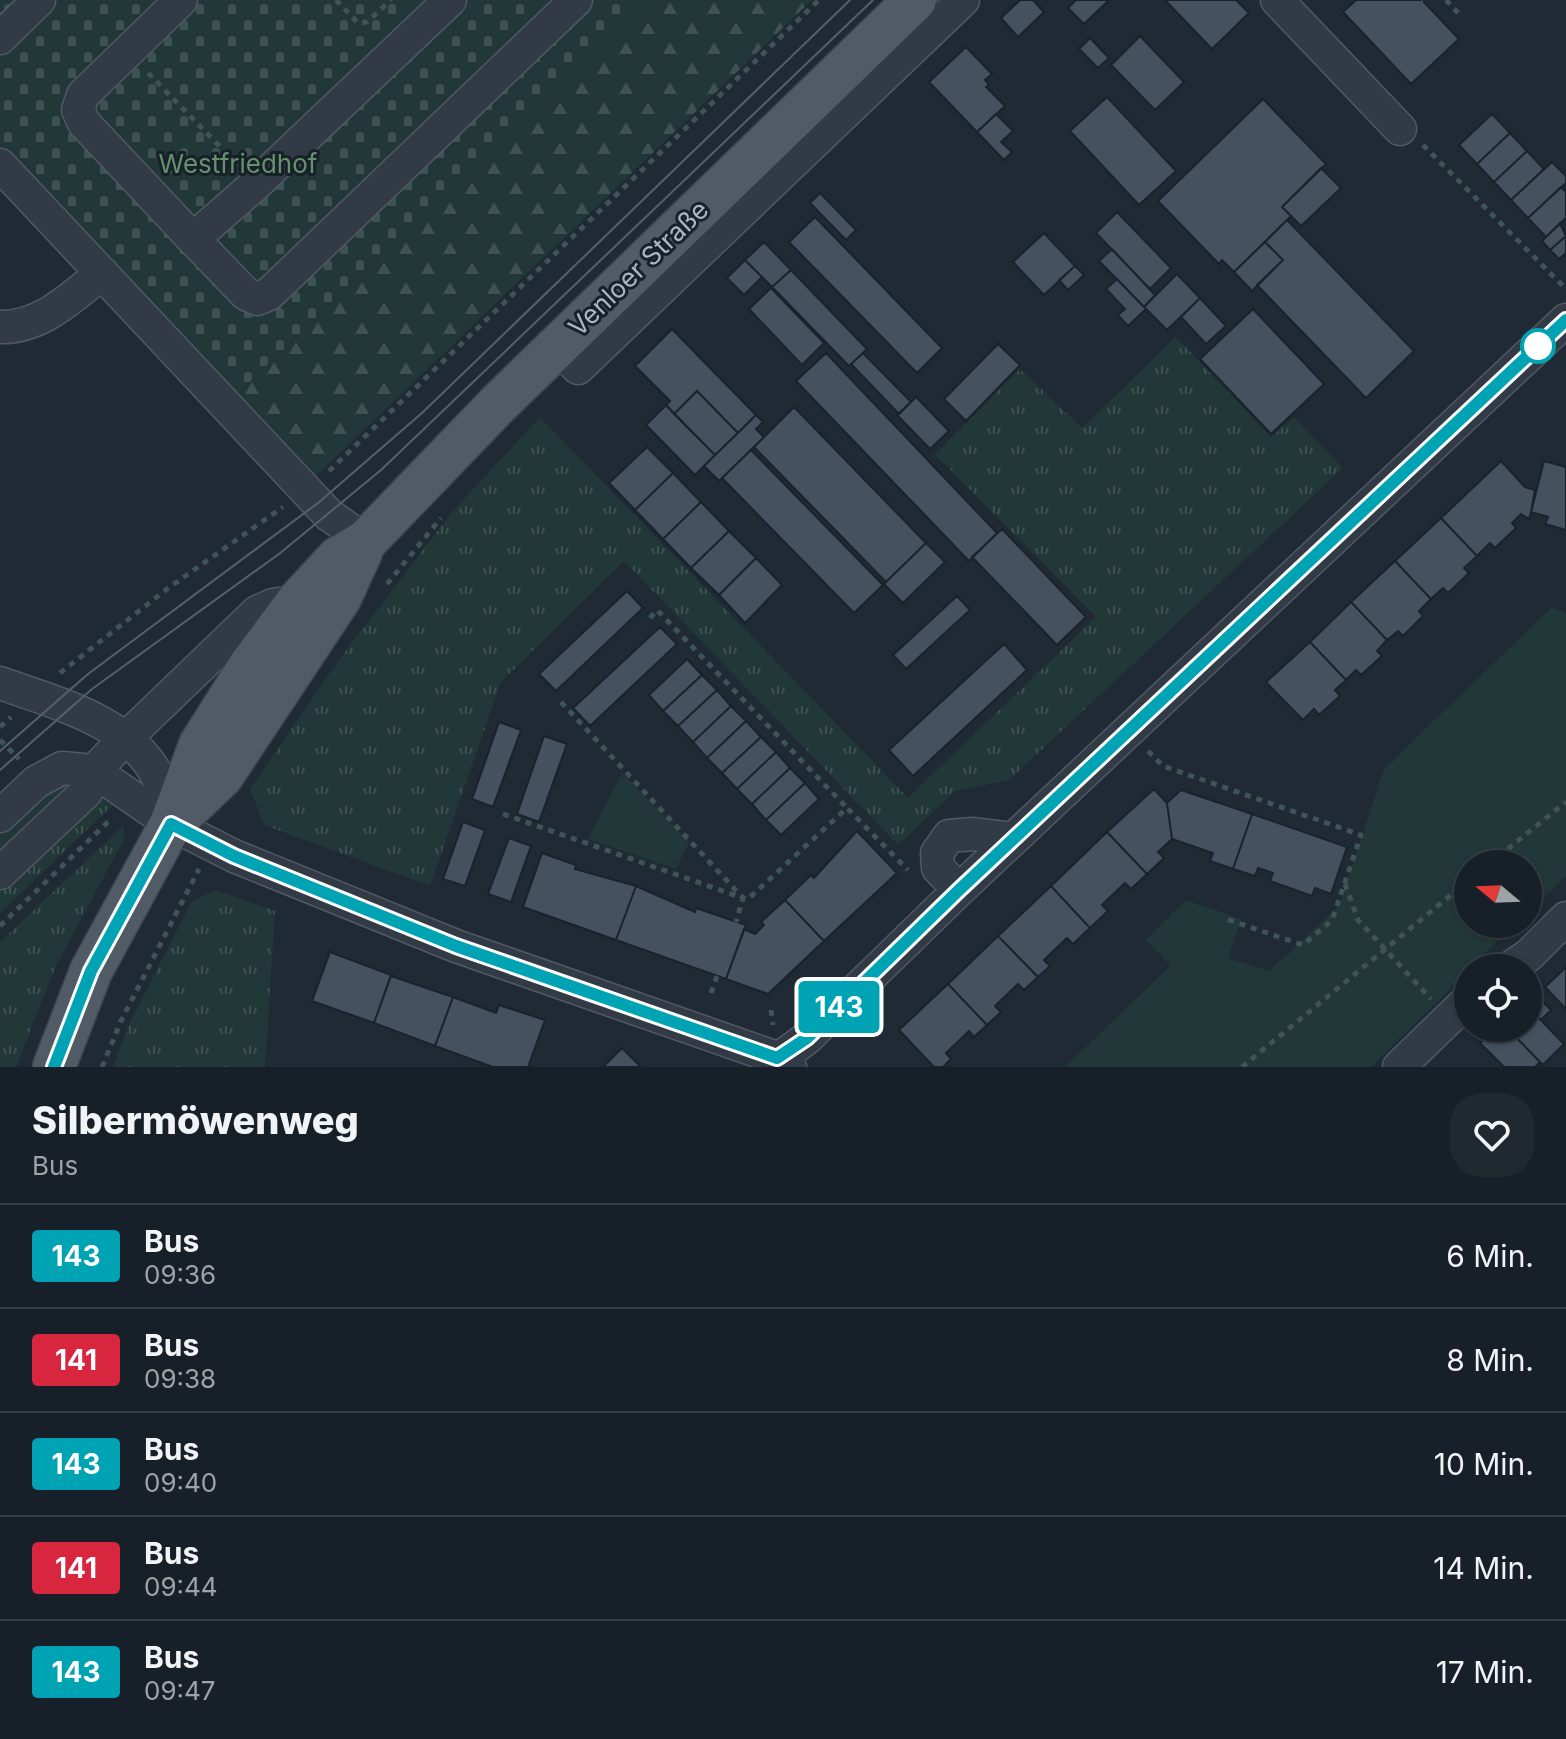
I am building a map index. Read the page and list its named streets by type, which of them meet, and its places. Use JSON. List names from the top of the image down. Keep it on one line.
{"streets":{"main road":["Venloer Straße"]},"parks":["Westfriedhof"],"lines":["bus line 143"],"north":"left","page":{"on_map":"143","heading":["Silbermöwenweg","Bus"],"list":[{"mark":"143","name":"Bus","note":"09:36","value":"6 Min."},{"mark":"141","name":"Bus","note":"09:38","value":"8 Min."},{"mark":"143","name":"Bus","note":"09:40","value":"10 Min."},{"mark":"141","name":"Bus","note":"09:44","value":"14 Min."},{"mark":"143","name":"Bus","note":"09:47","value":"17 Min."}]}}
